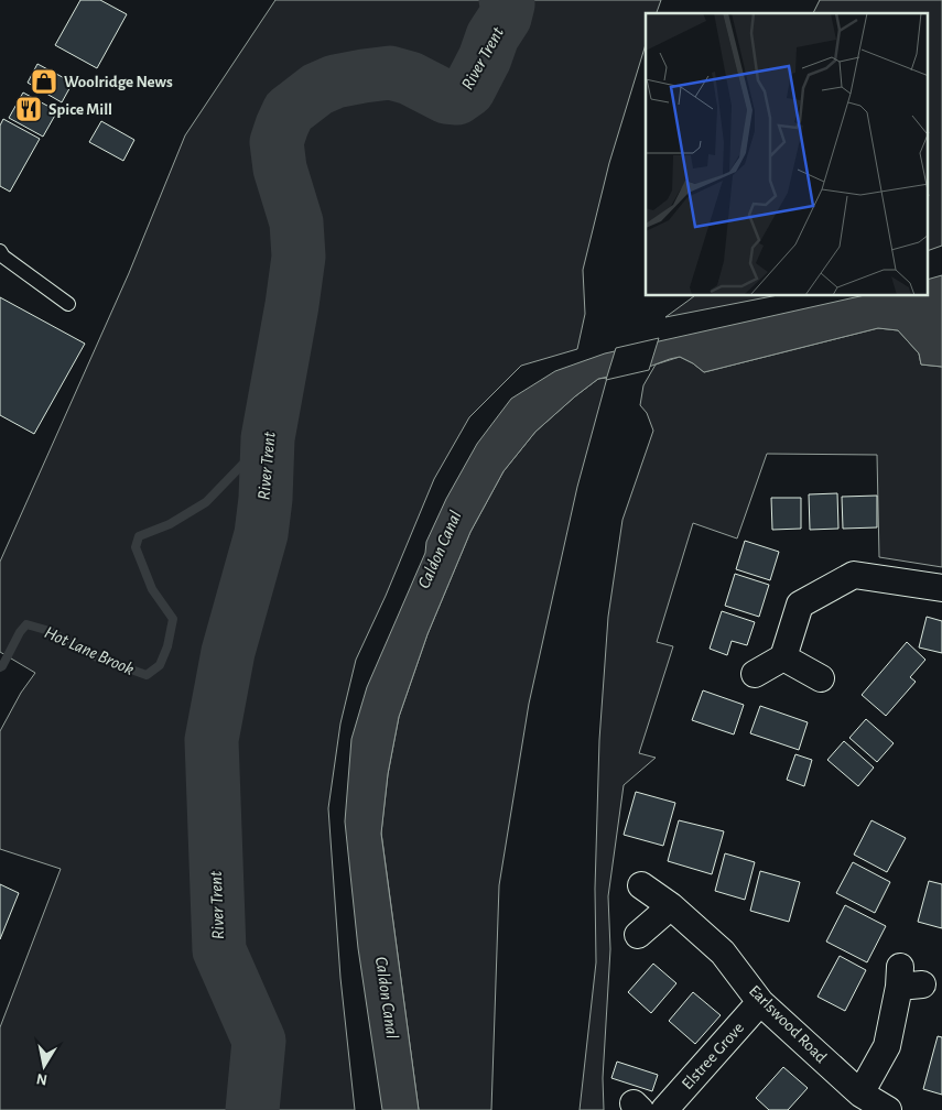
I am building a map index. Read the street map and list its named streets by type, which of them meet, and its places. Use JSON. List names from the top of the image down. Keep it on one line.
{"streets":{"street":["Earlswood Road","Elstree Grove"]},"crossings":[["Earlswood Road","Elstree Grove"]],"water":["River Trent","Caldon Canal","Hot Lane Brook"],"places":{"shop":["Woolridge News"],"restaurant":["Spice Mill"]},"north":"bottom"}
